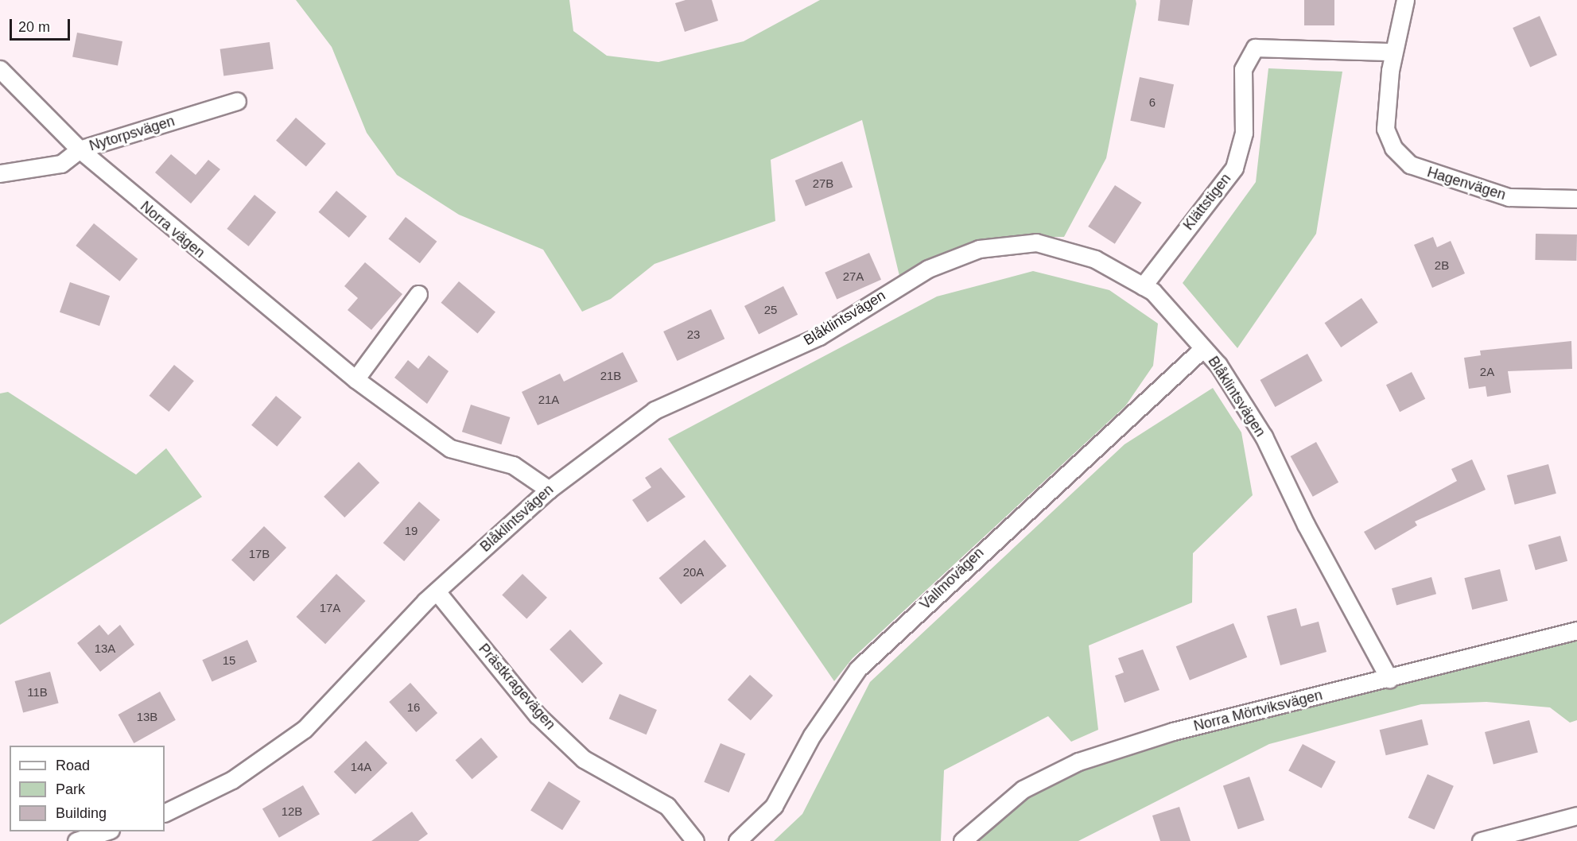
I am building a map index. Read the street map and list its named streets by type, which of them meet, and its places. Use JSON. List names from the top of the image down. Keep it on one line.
{"streets":{"street":["Nytorpsvägen","Hagenvägen","Klättstigen","Norra vägen","Blåklintsvägen","Vallmovägen","Prästkragevägen","Norra Mörtviksvägen"]},"crossings":[["Nytorpsvägen","Norra vägen"],["Hagenvägen","Klättstigen"],["Klättstigen","Blåklintsvägen"],["Norra vägen","Blåklintsvägen"],["Blåklintsvägen","Vallmovägen"],["Blåklintsvägen","Prästkragevägen"],["Blåklintsvägen","Norra Mörtviksvägen"]],"house_numbers":["6","27B","2B","27A","25","23","2A","21B","21A","19","17B","20A","17A","13A","15","11B","16","13B","14A","12B"],"legend":["Road","Park","Building"],"scale_bar":"20 m"}
